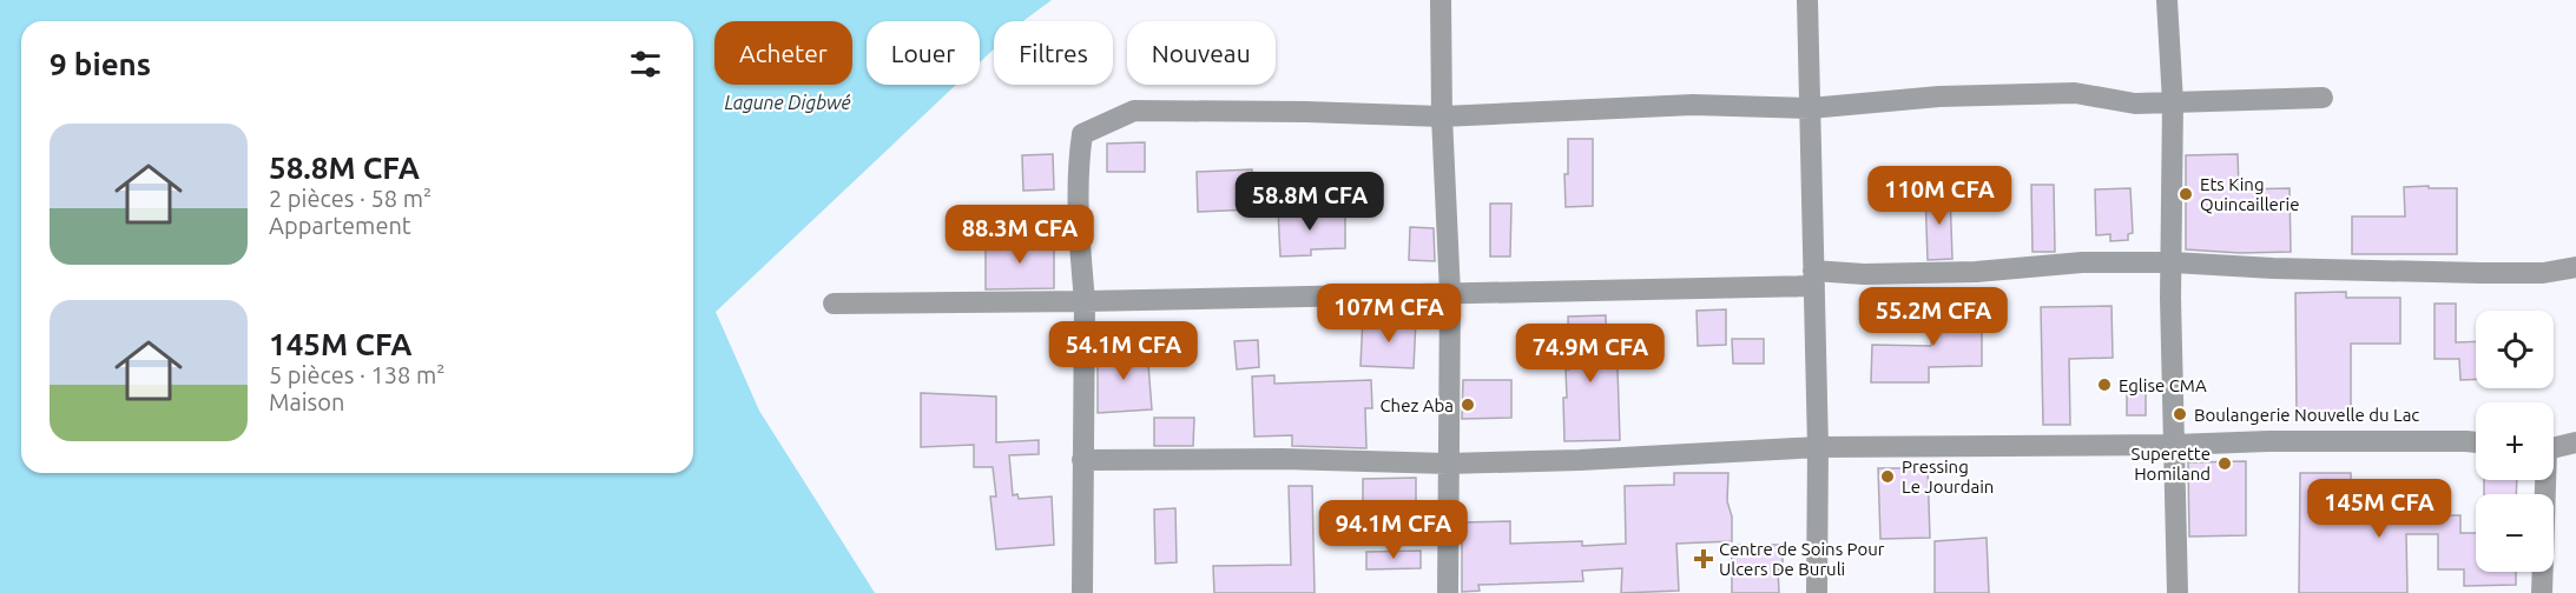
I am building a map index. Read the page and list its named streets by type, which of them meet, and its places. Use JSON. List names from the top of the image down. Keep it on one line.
{"water":["Lagune Digbwé"],"places":{"other":["Ets King Quincaillerie","Eglise CMA","Chez Aba","Boulangerie Nouvelle du Lac","Superette Homiland","Pressing Le Jourdain"],"health":["Centre de Soins Pour Ulcers De Buruli"]},"page":{"chip":["Acheter","Louer","Filtres","Nouveau"],"heading":"9 biens","list":[{"name":"58.8M CFA","note":"2 pièces · 58 m² · Appartement"},{"name":"145M CFA","note":"5 pièces · 138 m² · Maison"}],"price":["110M CFA","58.8M CFA","88.3M CFA","107M CFA","55.2M CFA","54.1M CFA","74.9M CFA","145M CFA","94.1M CFA"],"map_buttons":["+","−"]}}
